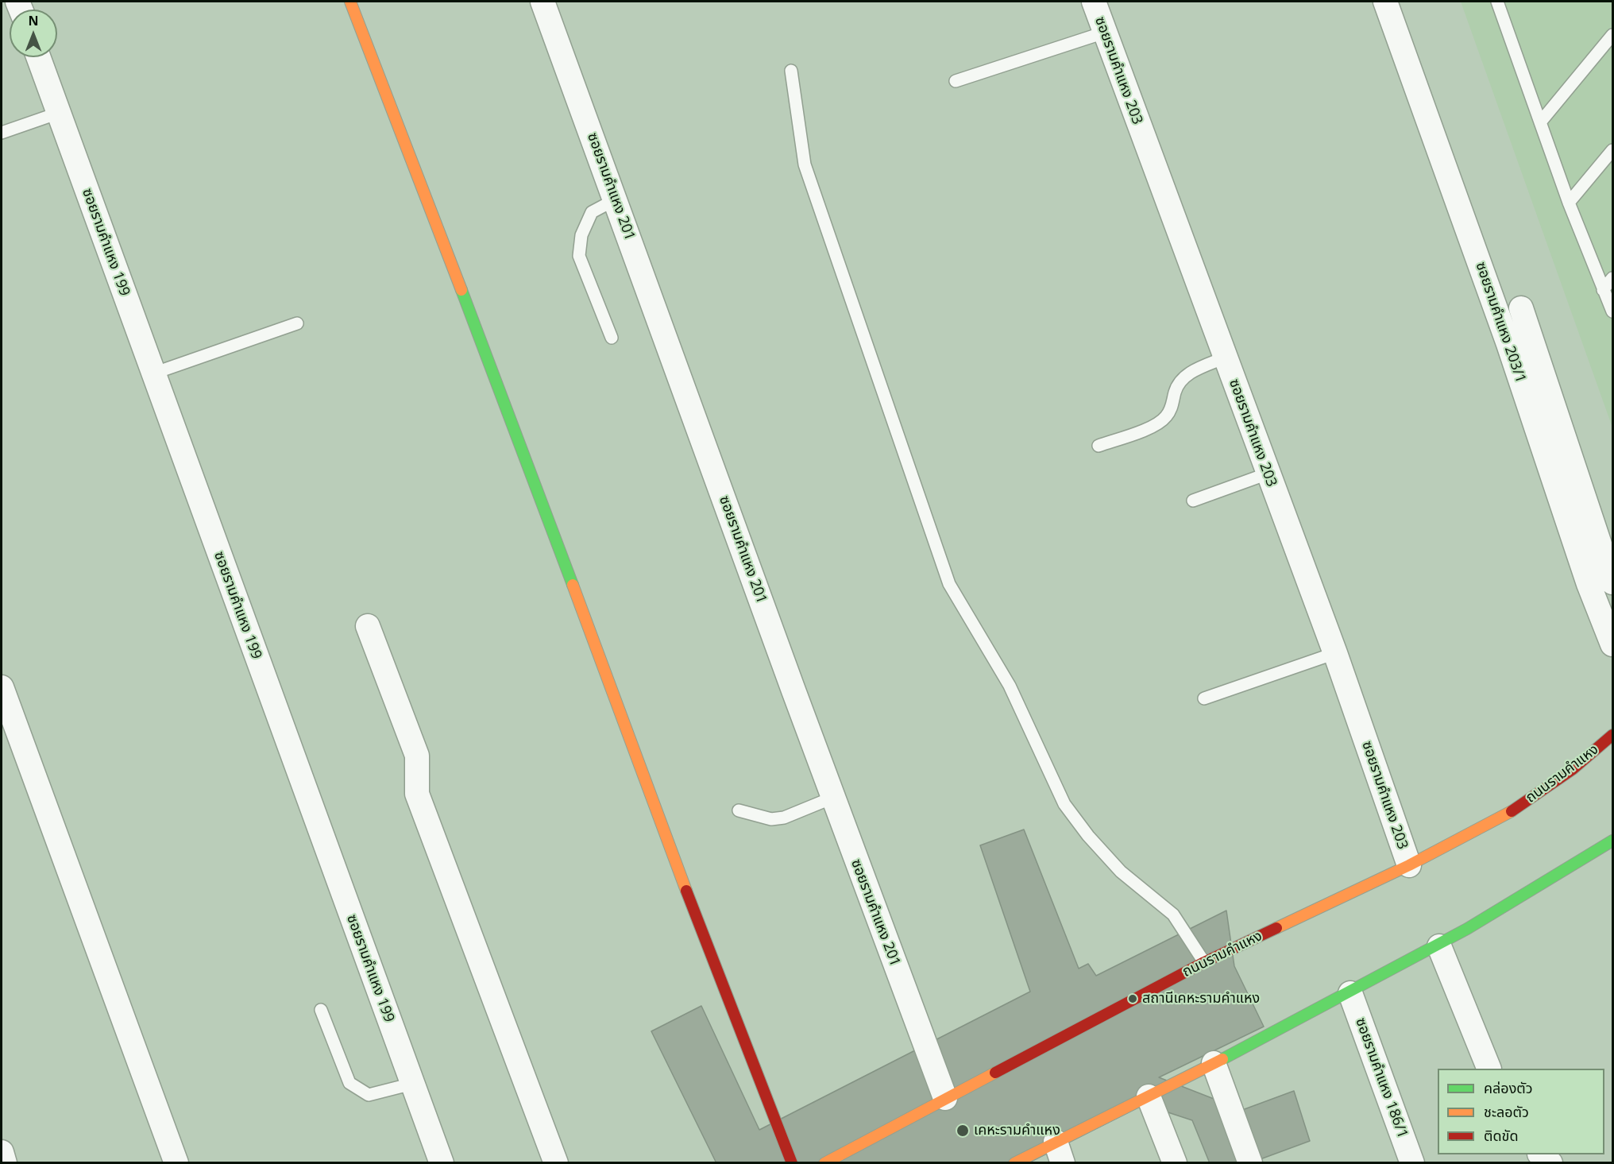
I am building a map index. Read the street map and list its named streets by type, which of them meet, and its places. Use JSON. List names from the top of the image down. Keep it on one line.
{"streets":{"main road":["ถนนรามคำแหง"],"street":["ซอยรามคำแหง 203","ซอยรามคำแหง 201","ซอยรามคำแหง 199","ซอยรามคำแหง 203/1","ซอยรามคำแหง 186/1"]},"crossings":[["ซอยรามคำแหง 203","ถนนรามคำแหง"],["ซอยรามคำแหง 201","ถนนรามคำแหง"]],"places":["สถานีเคหะรามคำแหง","เคหะรามคำแหง"],"legend":["คล่องตัว","ชะลอตัว","ติดขัด"],"north":"top"}
